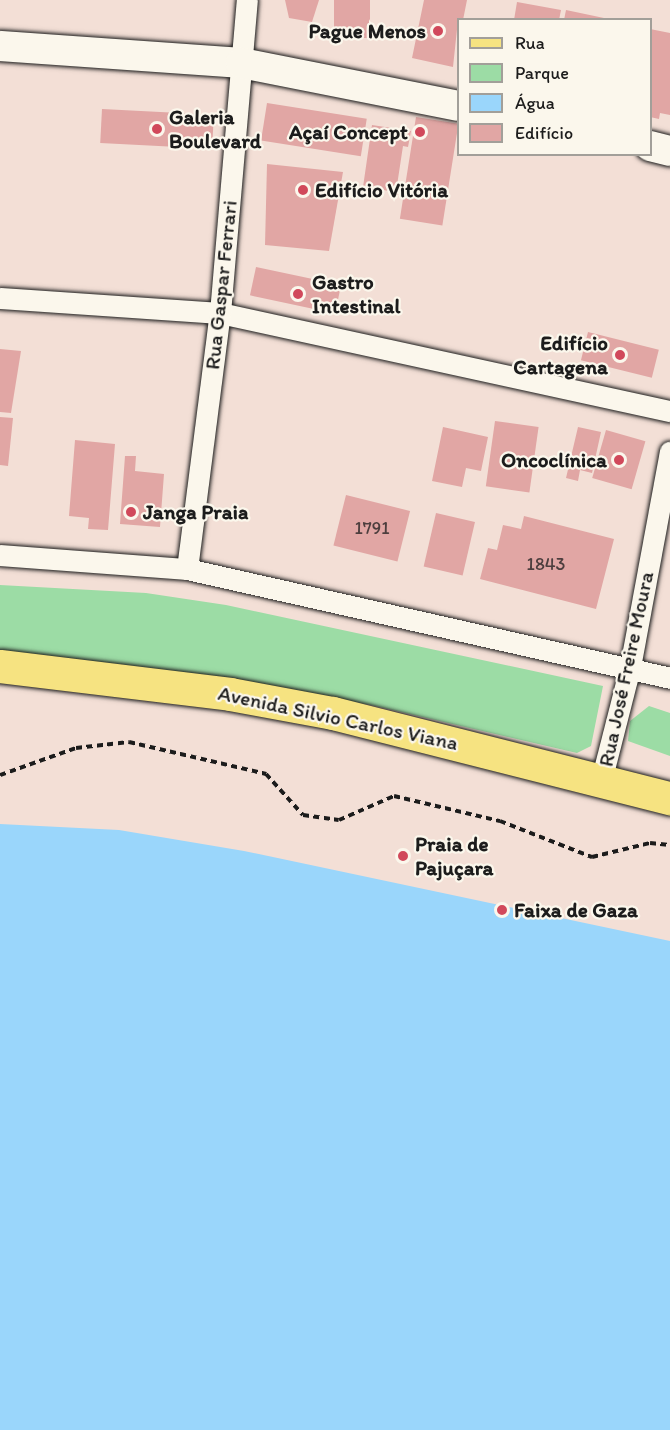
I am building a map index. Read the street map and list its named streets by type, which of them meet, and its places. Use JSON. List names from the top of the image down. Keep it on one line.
{"streets":{"main road":["Avenida Silvio Carlos Viana"],"street":["Rua Gaspar Ferrari","Rua José Freire Moura"]},"crossings":[["Rua José Freire Moura","Avenida Silvio Carlos Viana"]],"places":["Pague Menos","Galeria Boulevard","Açaí Concept","Edifício Vitória","Gastro Intestinal","Edifício Cartagena","Oncoclínica","Janga Praia","Praia de Pajuçara","Faixa de Gaza"],"house_numbers":["1791","1843"],"legend":["Rua","Parque","Água","Edifício"]}
